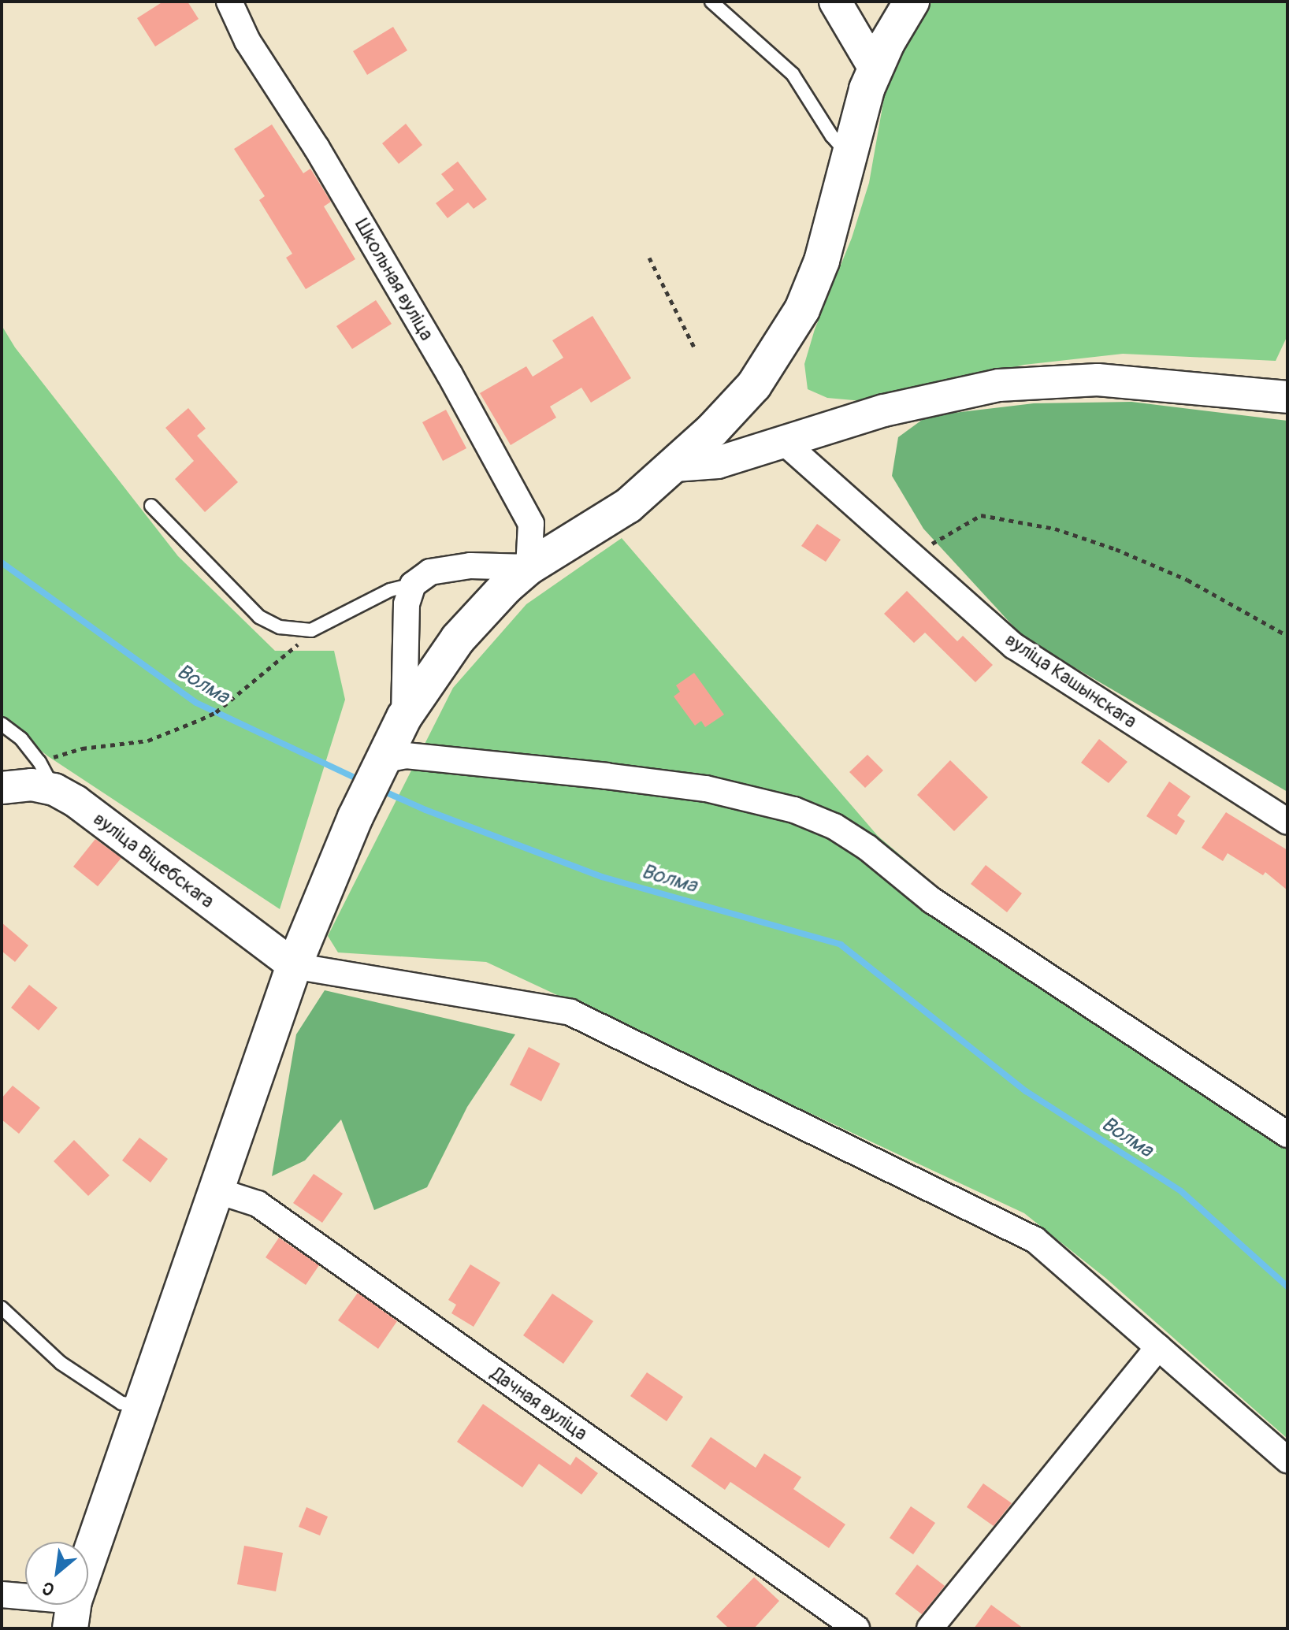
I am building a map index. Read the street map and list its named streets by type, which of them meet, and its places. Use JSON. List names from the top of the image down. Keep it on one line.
{"streets":{"street":["Школьная вуліца","вуліца Кашынскага","вуліца Віцебскага","Дачная вуліца"]},"water":["Волма"],"north":"bottom left"}
